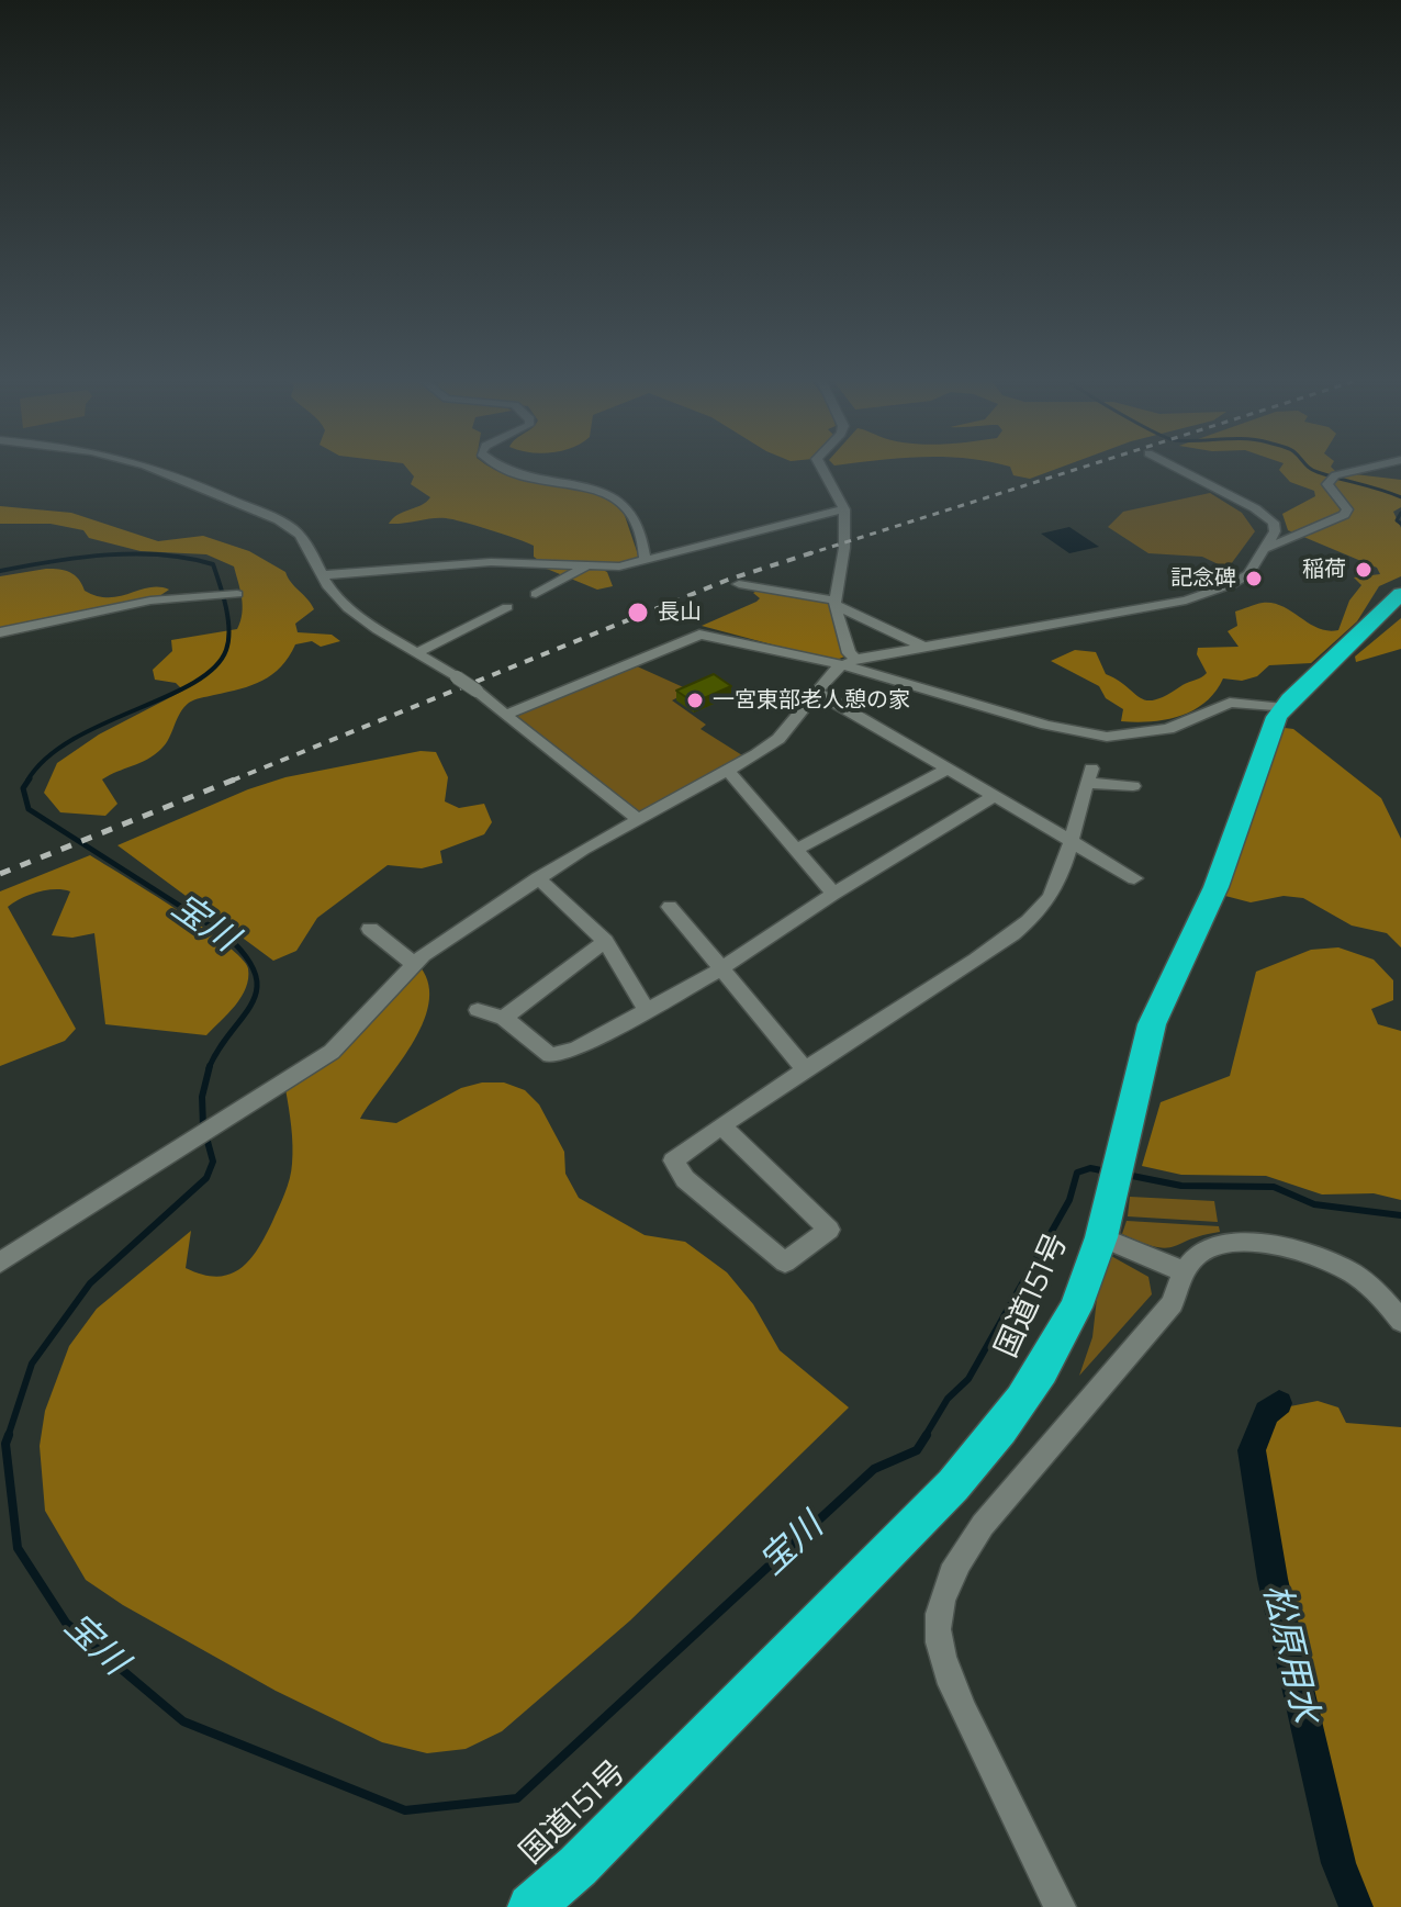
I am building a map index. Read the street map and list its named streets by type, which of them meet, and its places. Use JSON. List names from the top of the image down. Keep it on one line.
{"streets":{"highway":["国道151号"]},"water":["宝川","松原用水"],"places":["稲荷","記念碑","長山","一宮東部老人憩の家"]}
